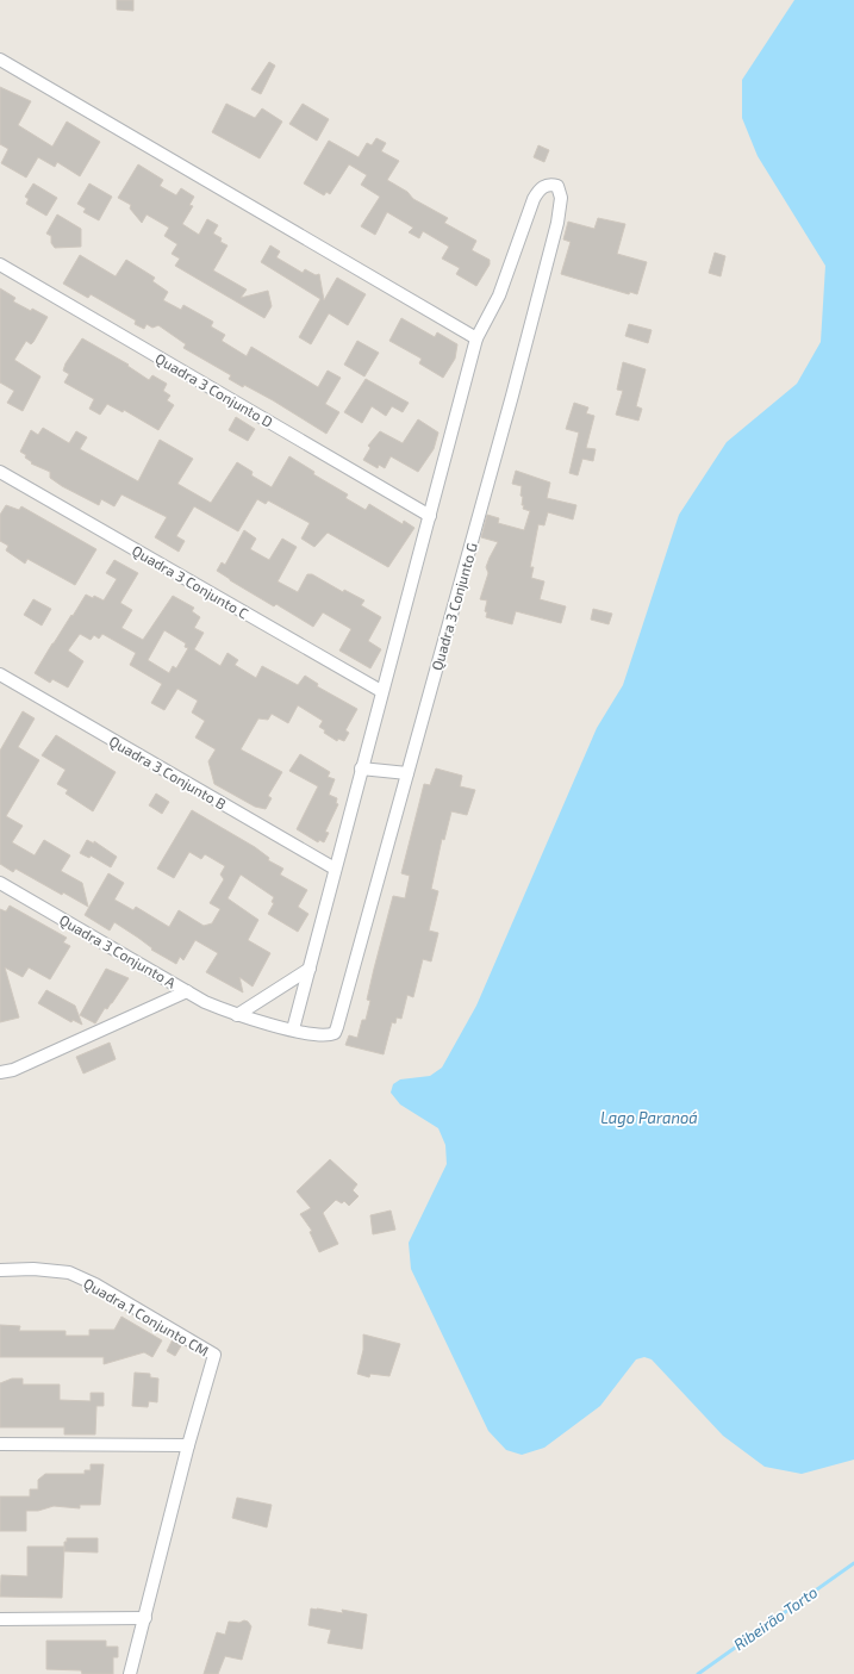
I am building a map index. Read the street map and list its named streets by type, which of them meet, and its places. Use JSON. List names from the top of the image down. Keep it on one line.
{"streets":{"street":["Quadra 3 Conjunto D","Quadra 3 Conjunto C","Quadra 3 Conjunto G","Quadra 3 Conjunto B","Quadra 3 Conjunto A","Quadra 1 Conjunto CM"]},"crossings":[["Quadra 3 Conjunto G","Quadra 3 Conjunto A"]],"water":["Lago Paranoá","Ribeirão Torto"]}
